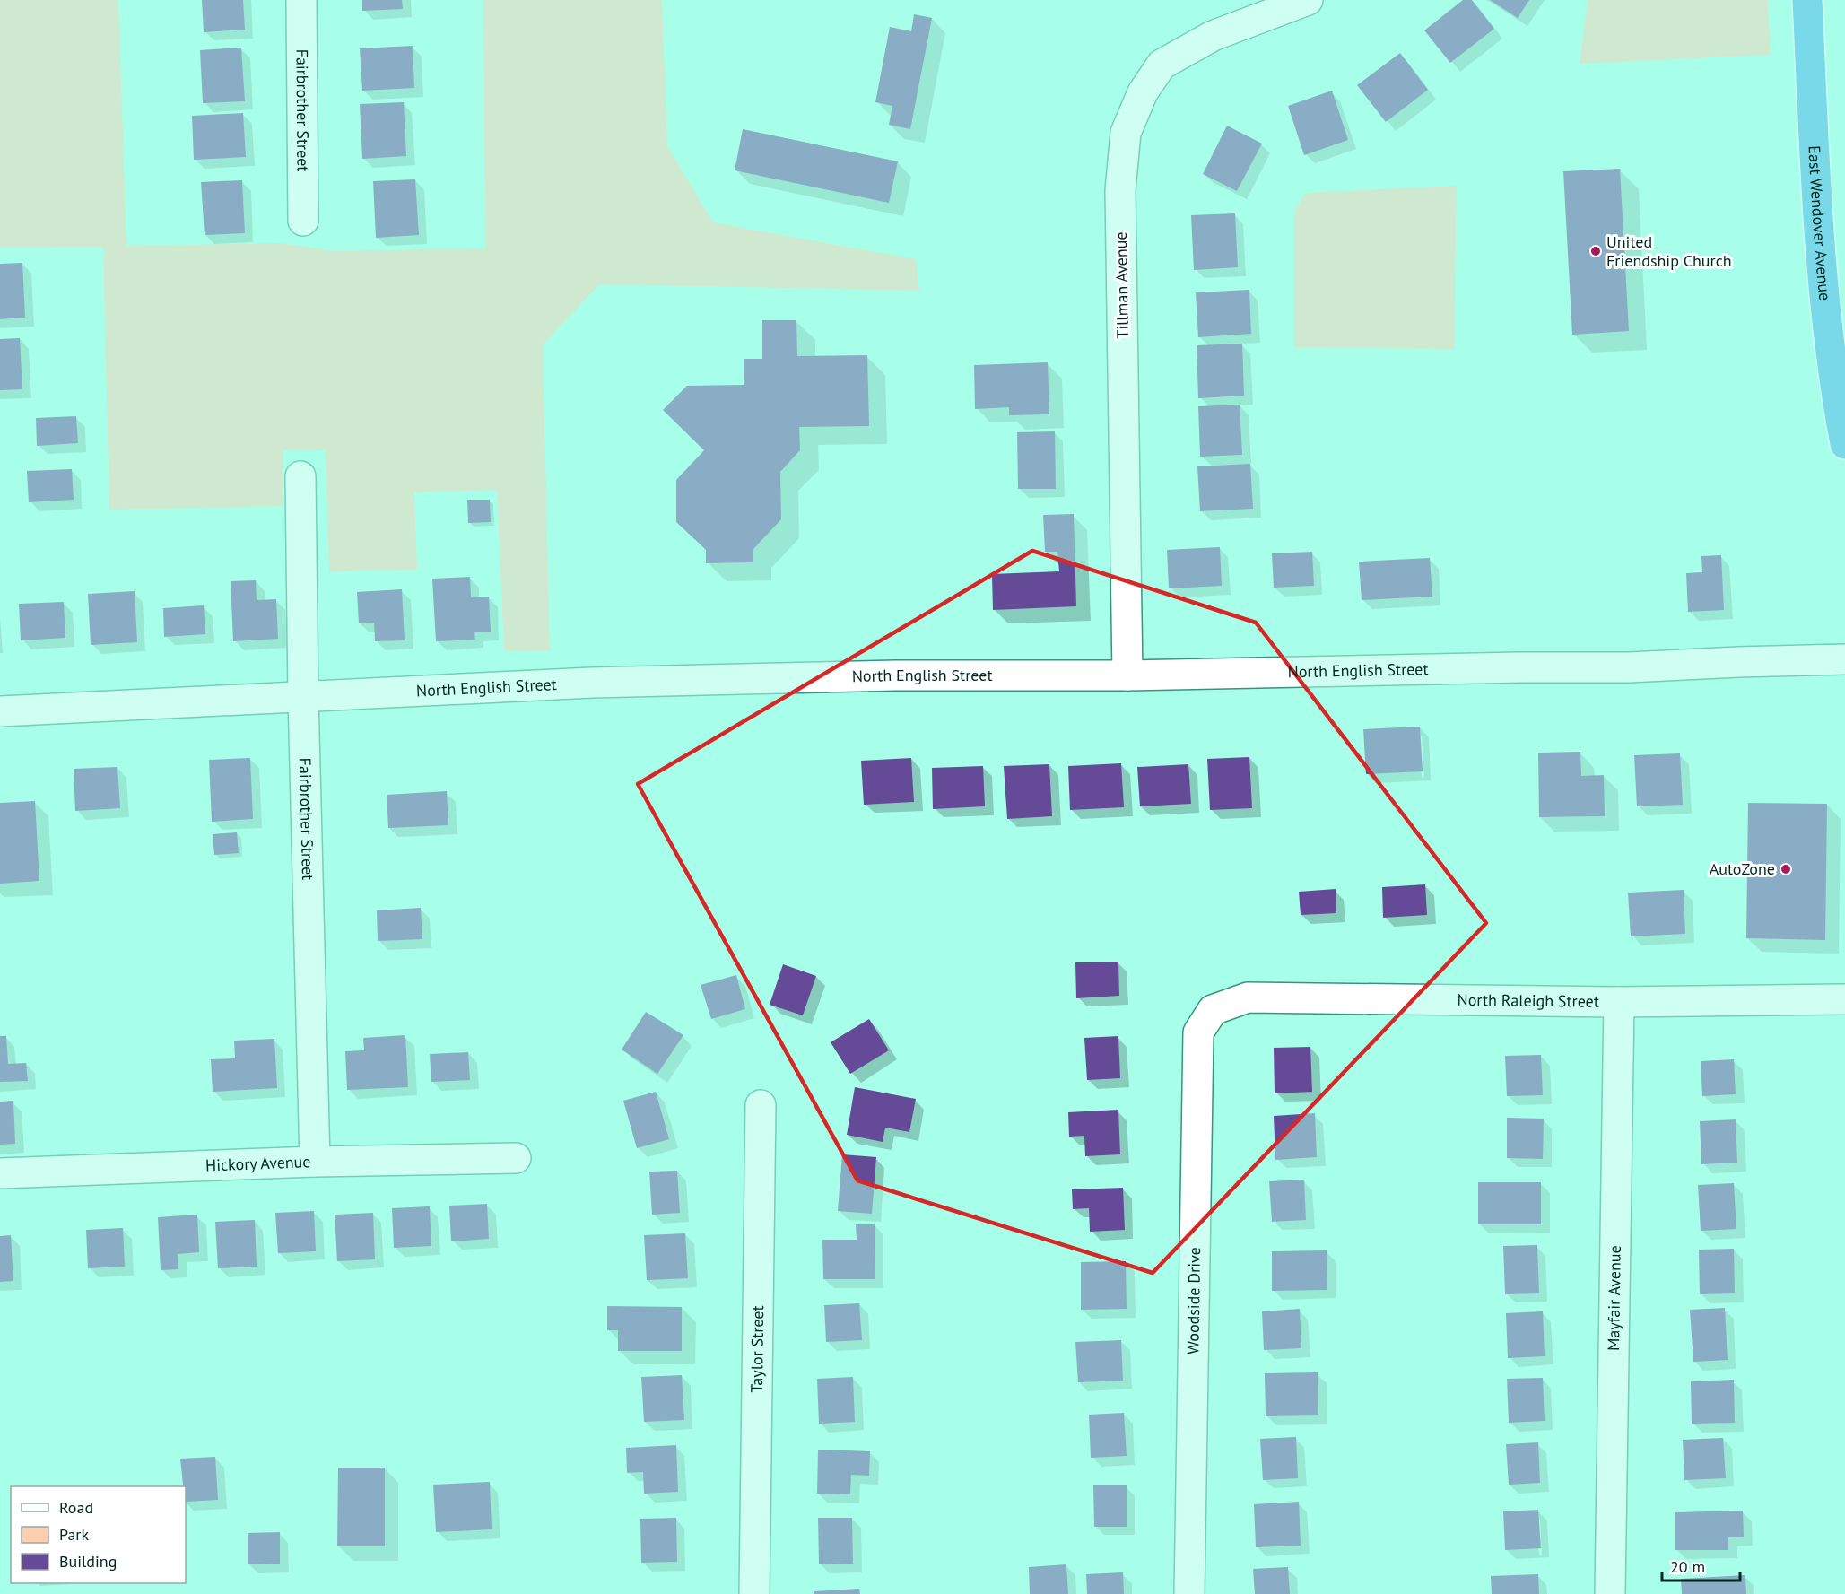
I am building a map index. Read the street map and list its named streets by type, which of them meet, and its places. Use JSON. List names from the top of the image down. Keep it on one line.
{"streets":{"highway":["East Wendover Avenue"],"street":["Fairbrother Street","Tillman Avenue","North English Street","North Raleigh Street","Hickory Avenue","Mayfair Avenue","Woodside Drive","Taylor Street"]},"crossings":[["Fairbrother Street","North English Street"],["Fairbrother Street","Hickory Avenue"],["Tillman Avenue","North English Street"],["North Raleigh Street","Mayfair Avenue"],["North Raleigh Street","Woodside Drive"]],"places":["United Friendship Church","AutoZone"],"legend":["Road","Park","Building"],"scale_bar":"20 m"}
